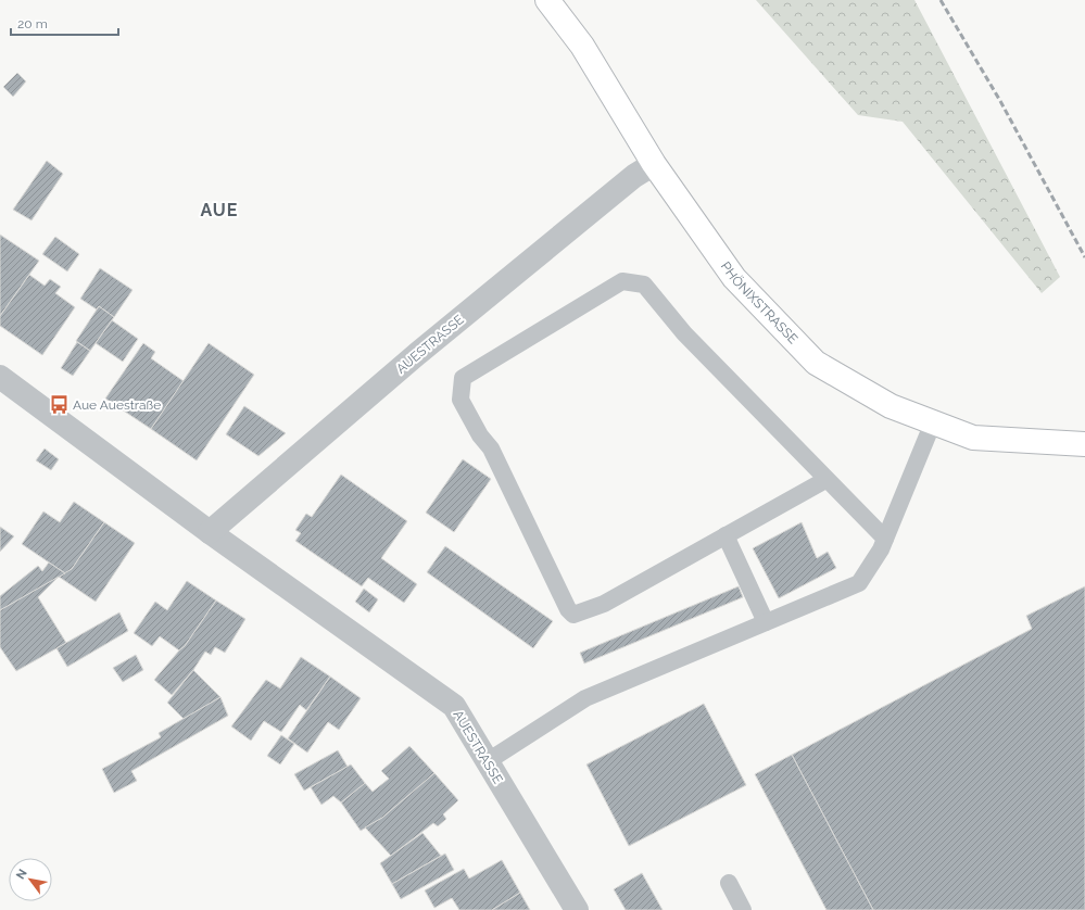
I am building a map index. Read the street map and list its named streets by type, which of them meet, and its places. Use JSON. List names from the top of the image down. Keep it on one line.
{"streets":{"main road":["PHÖNIXSTRASSE"],"street":["AUESTRASSE"]},"crossings":[["PHÖNIXSTRASSE","AUESTRASSE"]],"districts":["AUE"],"places":{"bus stop":["Aue Auestraße"]},"scale_bar":"20 m","north":"top left"}
